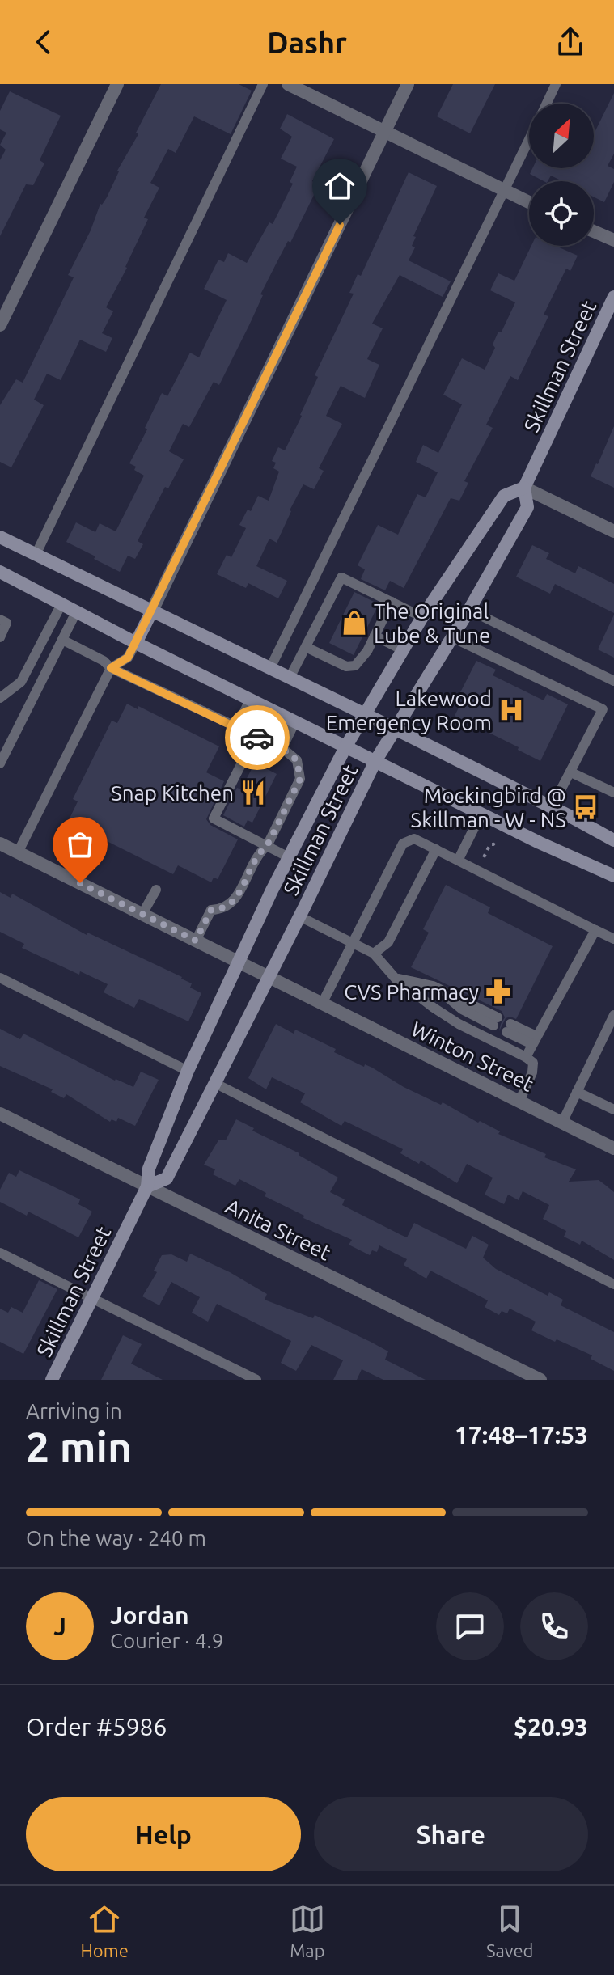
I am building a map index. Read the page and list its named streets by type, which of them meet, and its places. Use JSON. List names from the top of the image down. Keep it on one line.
{"streets":{"main road":["Skillman Street"],"street":["Winton Street","Anita Street"]},"crossings":[["Skillman Street","Winton Street"],["Skillman Street","Anita Street"]],"places":{"shop":["The Original Lube & Tune"],"hospital":["Lakewood Emergency Room"],"restaurant":["Snap Kitchen"],"bus stop":["Mockingbird @ Skillman - W - NS"],"pharmacy":["CVS Pharmacy"]},"north":"top right","page":{"header":"Dashr","heading":["2 min","Arriving in","17:48–17:53"],"panel":["Jordan","Courier · 4.9","Order #5986","$20.93"],"bar":"On the way · 240 m","round":"J","buttons":["Help","Share"],"tabs":["Home","Map","Saved"]}}
